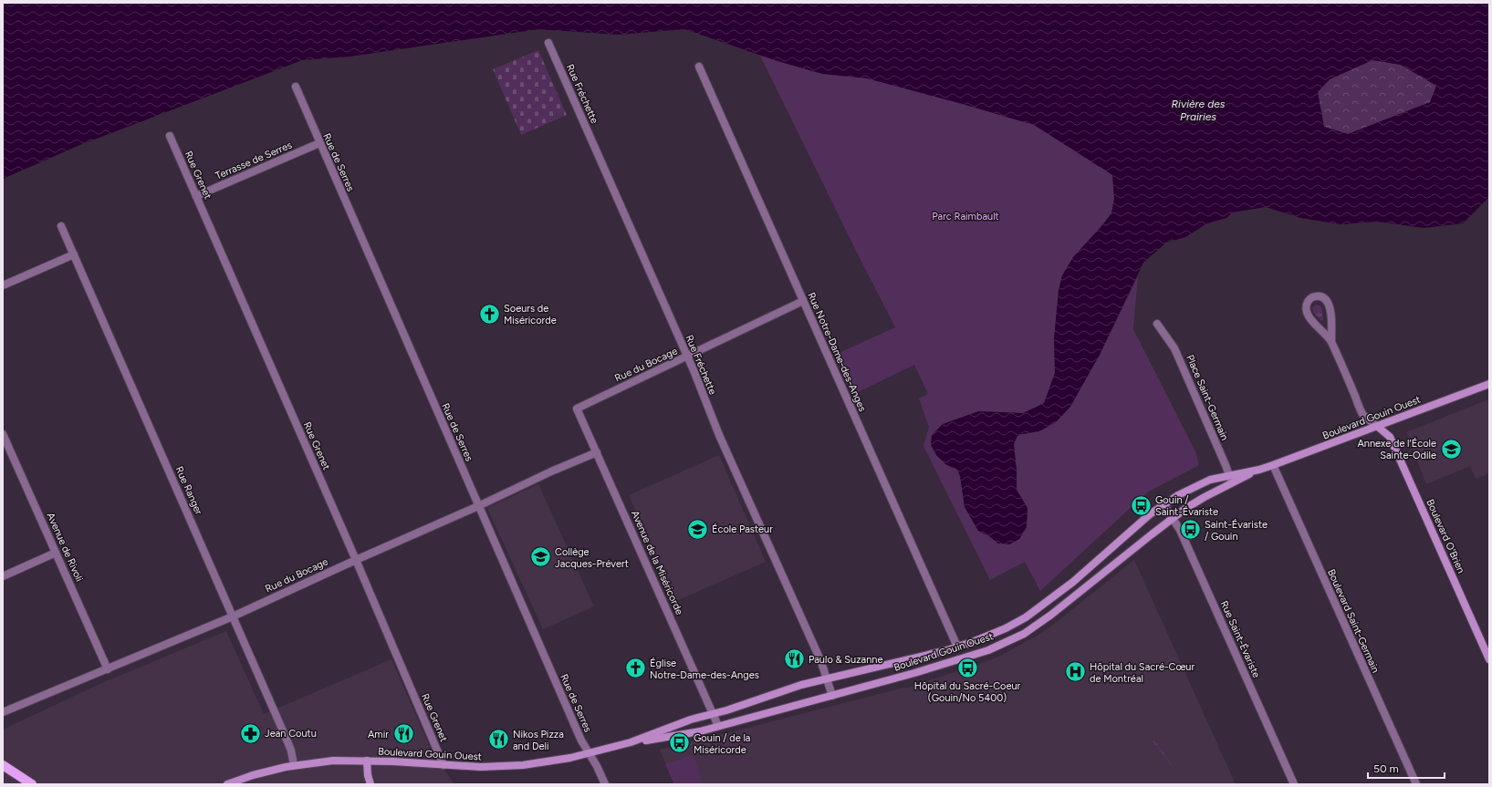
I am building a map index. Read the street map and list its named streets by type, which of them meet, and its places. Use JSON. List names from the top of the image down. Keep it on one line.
{"streets":{"street":["Rue Fréchette","Terrasse de Serres","Rue de Serres","Rue Grenet","Rue Notre-Dame-des-Anges","Rue du Bocage","Place Saint-Germain","Boulevard Gouin Ouest","Rue Ranger","Boulevard O'Brien","Avenue de Rivoli","Avenue de la Miséricorde","Boulevard Saint-Germain","Rue Saint-Évariste"]},"crossings":[["Rue Fréchette","Rue du Bocage"],["Rue Fréchette","Boulevard Gouin Ouest"],["Terrasse de Serres","Rue de Serres"],["Terrasse de Serres","Rue Grenet"],["Rue de Serres","Rue du Bocage"],["Rue de Serres","Boulevard Gouin Ouest"],["Rue Grenet","Rue du Bocage"],["Rue Grenet","Boulevard Gouin Ouest"],["Rue Notre-Dame-des-Anges","Rue du Bocage"],["Rue Notre-Dame-des-Anges","Boulevard Gouin Ouest"],["Rue du Bocage","Rue Ranger"],["Rue du Bocage","Avenue de Rivoli"],["Rue du Bocage","Avenue de la Miséricorde"],["Place Saint-Germain","Boulevard Gouin Ouest"],["Boulevard Gouin Ouest","Rue Ranger"],["Boulevard Gouin Ouest","Boulevard O'Brien"],["Boulevard Gouin Ouest","Avenue de la Miséricorde"],["Boulevard Gouin Ouest","Boulevard Saint-Germain"],["Boulevard Gouin Ouest","Rue Saint-Évariste"]],"water":["Rivière des Prairies"],"parks":["Parc Raimbault"],"places":{"church":["Soeurs de Miséricorde","Église Notre-Dame-des-Anges"],"school or university":["Annexe de l'École Sainte-Odile","École Pasteur","Collège Jacques-Prévert"],"bus stop":["Gouin / Saint-Évariste","Saint-Évariste / Gouin","Hôpital du Sacré-Coeur (Gouin/No 5400)","Gouin / de la Miséricorde"],"restaurant":["Paulo & Suzanne","Amir","Nikos Pizza and Deli"],"hospital":["Hôpital du Sacré-Cœur de Montréal"],"pharmacy":["Jean Coutu"]},"scale_bar":"50 m"}
